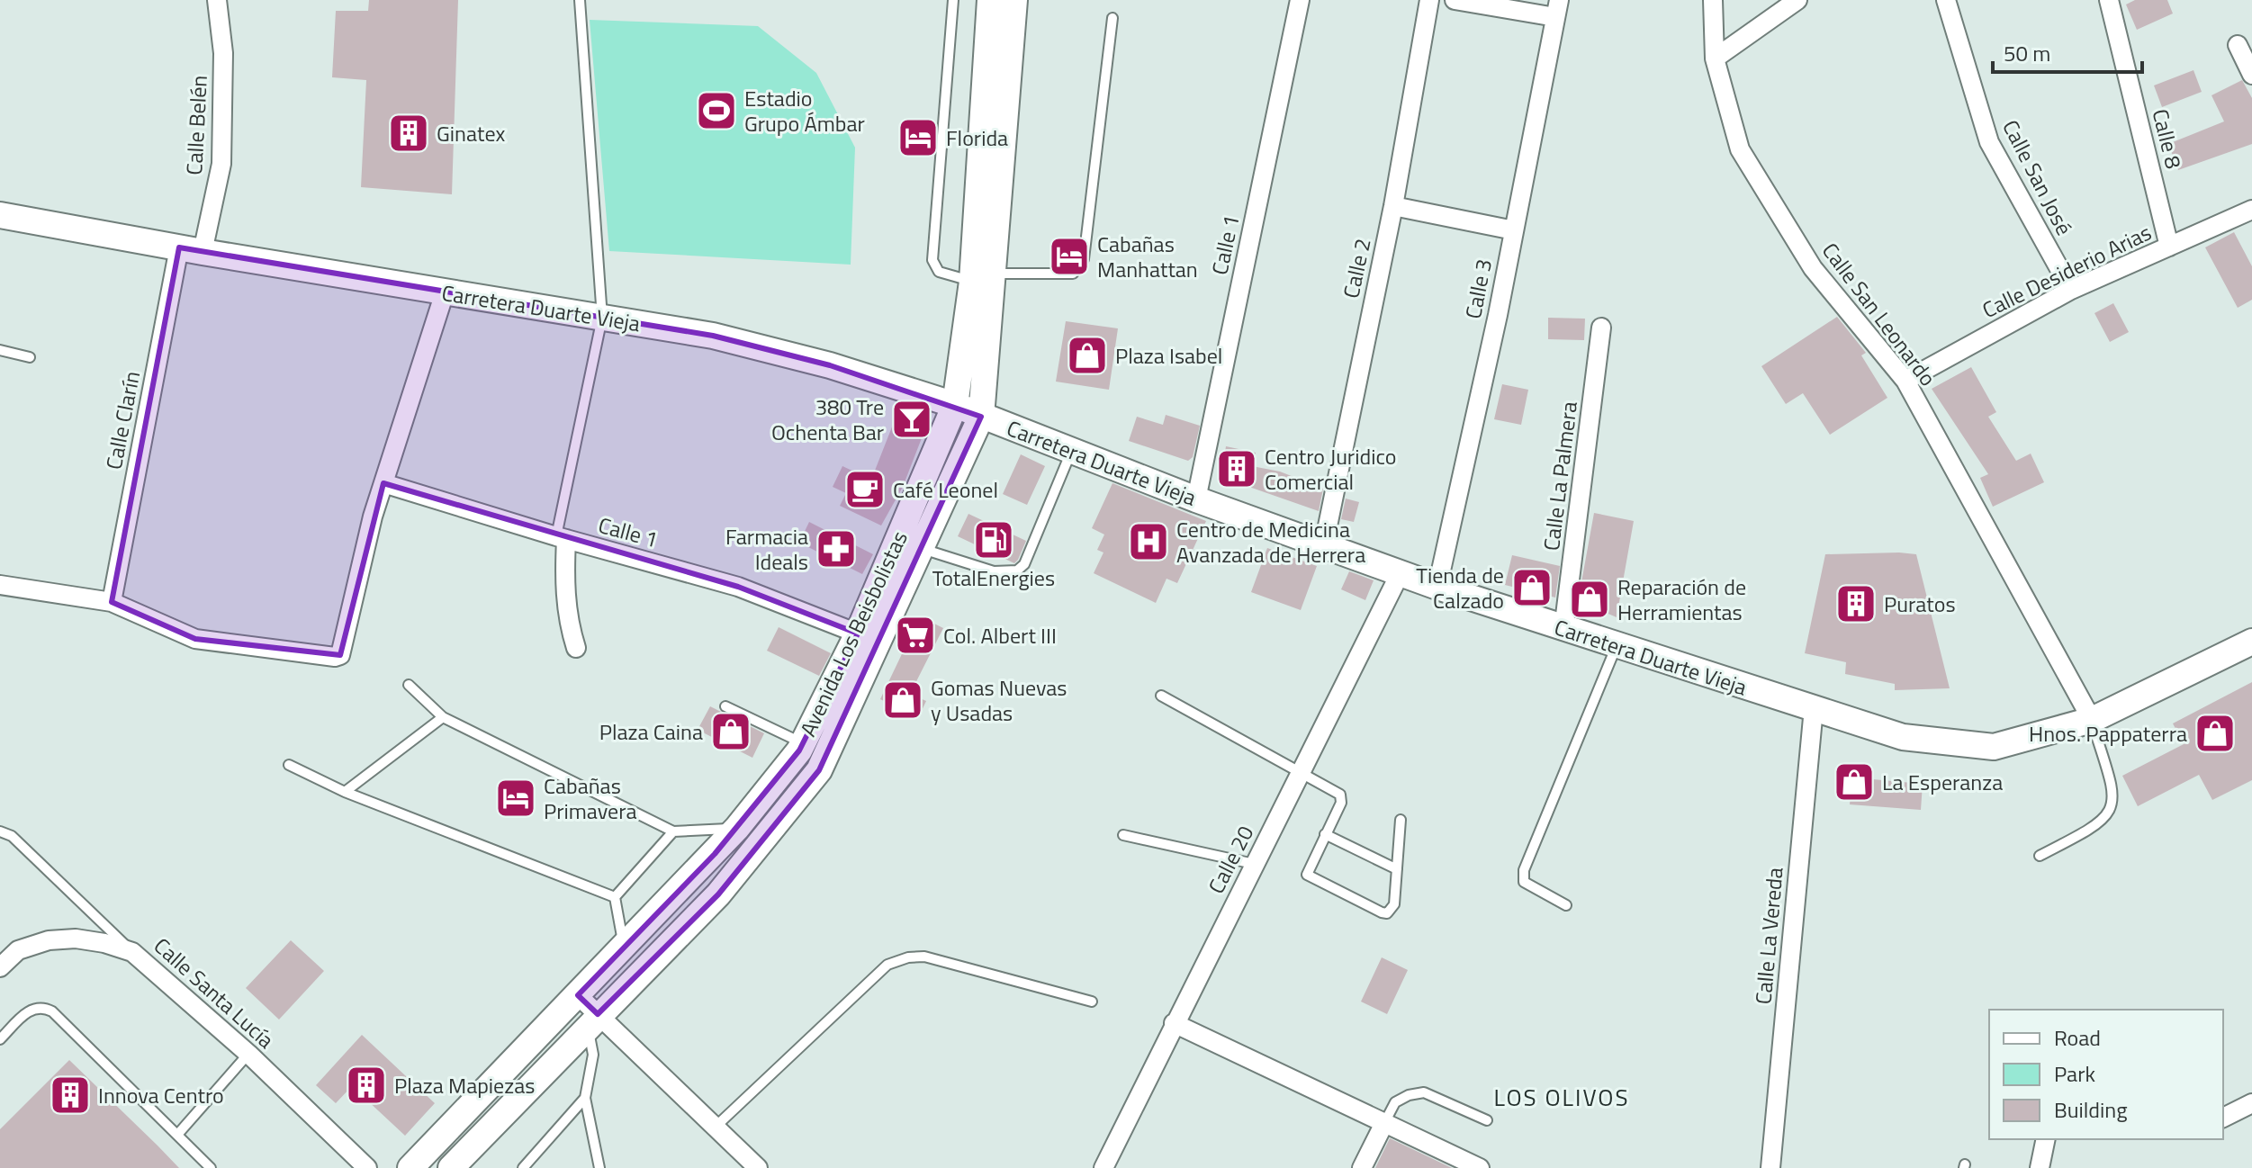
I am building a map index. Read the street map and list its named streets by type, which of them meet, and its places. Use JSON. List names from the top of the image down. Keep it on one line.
{"streets":{"main road":["Carretera Duarte Vieja","Avenida Los Beisbolistas"],"street":["Calle Belén","Calle 8","Calle San José","Calle 1","Calle 2","Calle Desiderio Arias","Calle 3","Calle San Leonardo","Calle Clarín","Calle La Palmera","Calle 20","Calle La Vereda","Calle Santa Lucía"]},"crossings":[["Calle Belén","Carretera Duarte Vieja"],["Calle Belén","Calle Clarín"],["Calle 8","Calle Desiderio Arias"],["Calle San José","Calle Desiderio Arias"],["Calle 1","Carretera Duarte Vieja"],["Calle 1","Avenida Los Beisbolistas"],["Calle 2","Carretera Duarte Vieja"],["Calle Desiderio Arias","Calle San Leonardo"],["Calle 3","Carretera Duarte Vieja"],["Carretera Duarte Vieja","Calle San Leonardo"],["Carretera Duarte Vieja","Calle Clarín"],["Carretera Duarte Vieja","Calle La Palmera"],["Carretera Duarte Vieja","Avenida Los Beisbolistas"],["Carretera Duarte Vieja","Calle 20"],["Carretera Duarte Vieja","Calle La Vereda"]],"districts":["LOS OLIVOS"],"places":{"sports":["Estadio Grupo Ámbar"],"building":["Ginatex","Centro Juridico Comercial","Puratos","Plaza Mapiezas","Innova Centro"],"hotel":["Florida","Cabañas Manhattan","Cabañas Primavera"],"shop":["Plaza Isabel","Tienda de Calzado","Reparación de Herramientas","Gomas Nuevas y Usadas","Plaza Caina","Hnos. Pappaterra","La Esperanza"],"bar":["380 Tre Ochenta Bar"],"cafe":["Café Leonel"],"fuel station":["TotalEnergies"],"hospital":["Centro de Medicina Avanzada de Herrera"],"pharmacy":["Farmacia Ideals"],"supermarket":["Col. Albert III"]},"legend":["Road","Park","Building"],"scale_bar":"50 m"}
